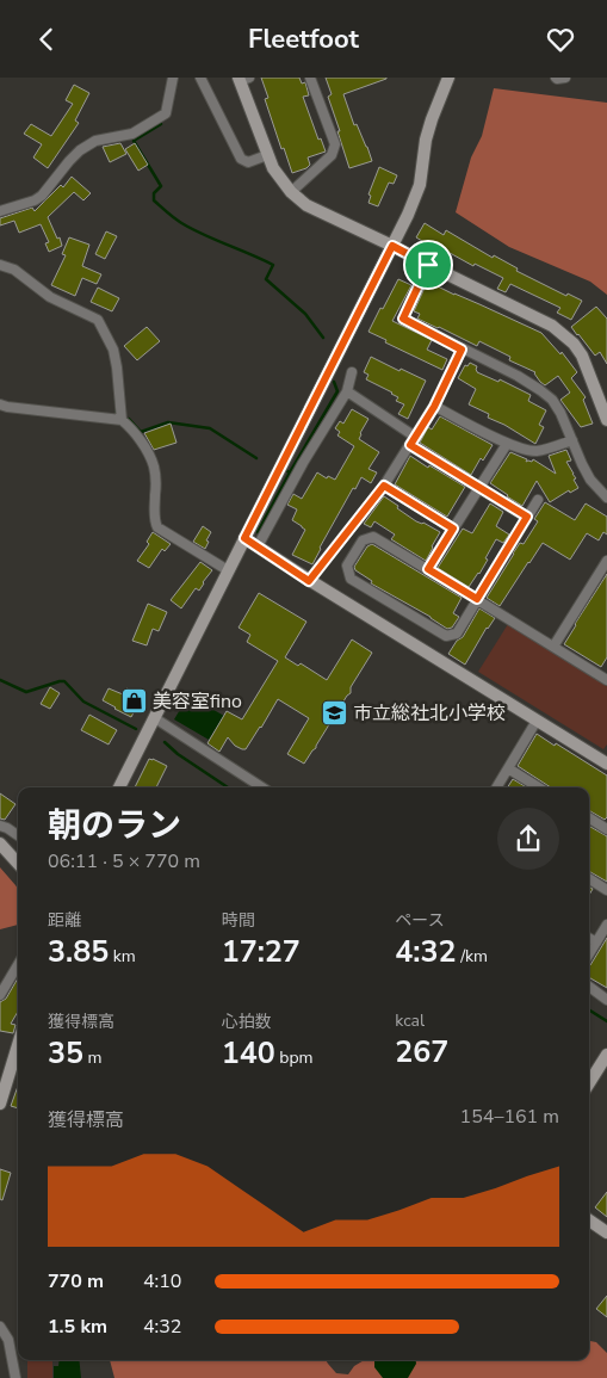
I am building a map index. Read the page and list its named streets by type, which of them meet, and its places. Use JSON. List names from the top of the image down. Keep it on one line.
{"places":{"shop":["美容室fino"],"school or university":["市立総社北小学校"]},"page":{"header":"Fleetfoot","heading":["朝のラン","06:11 · 5 × 770 m"],"stats":[["距離","3.85 km"],["時間","17:27"],["ペース","4:32 /km"],["獲得標高","35 m"],["心拍数","140 bpm"],["kcal","267"]],"chart":["獲得標高","154–161 m"],"list":[{"name":"770 m","note":"4:10"},{"name":"1.5 km","note":"4:32"}]}}
